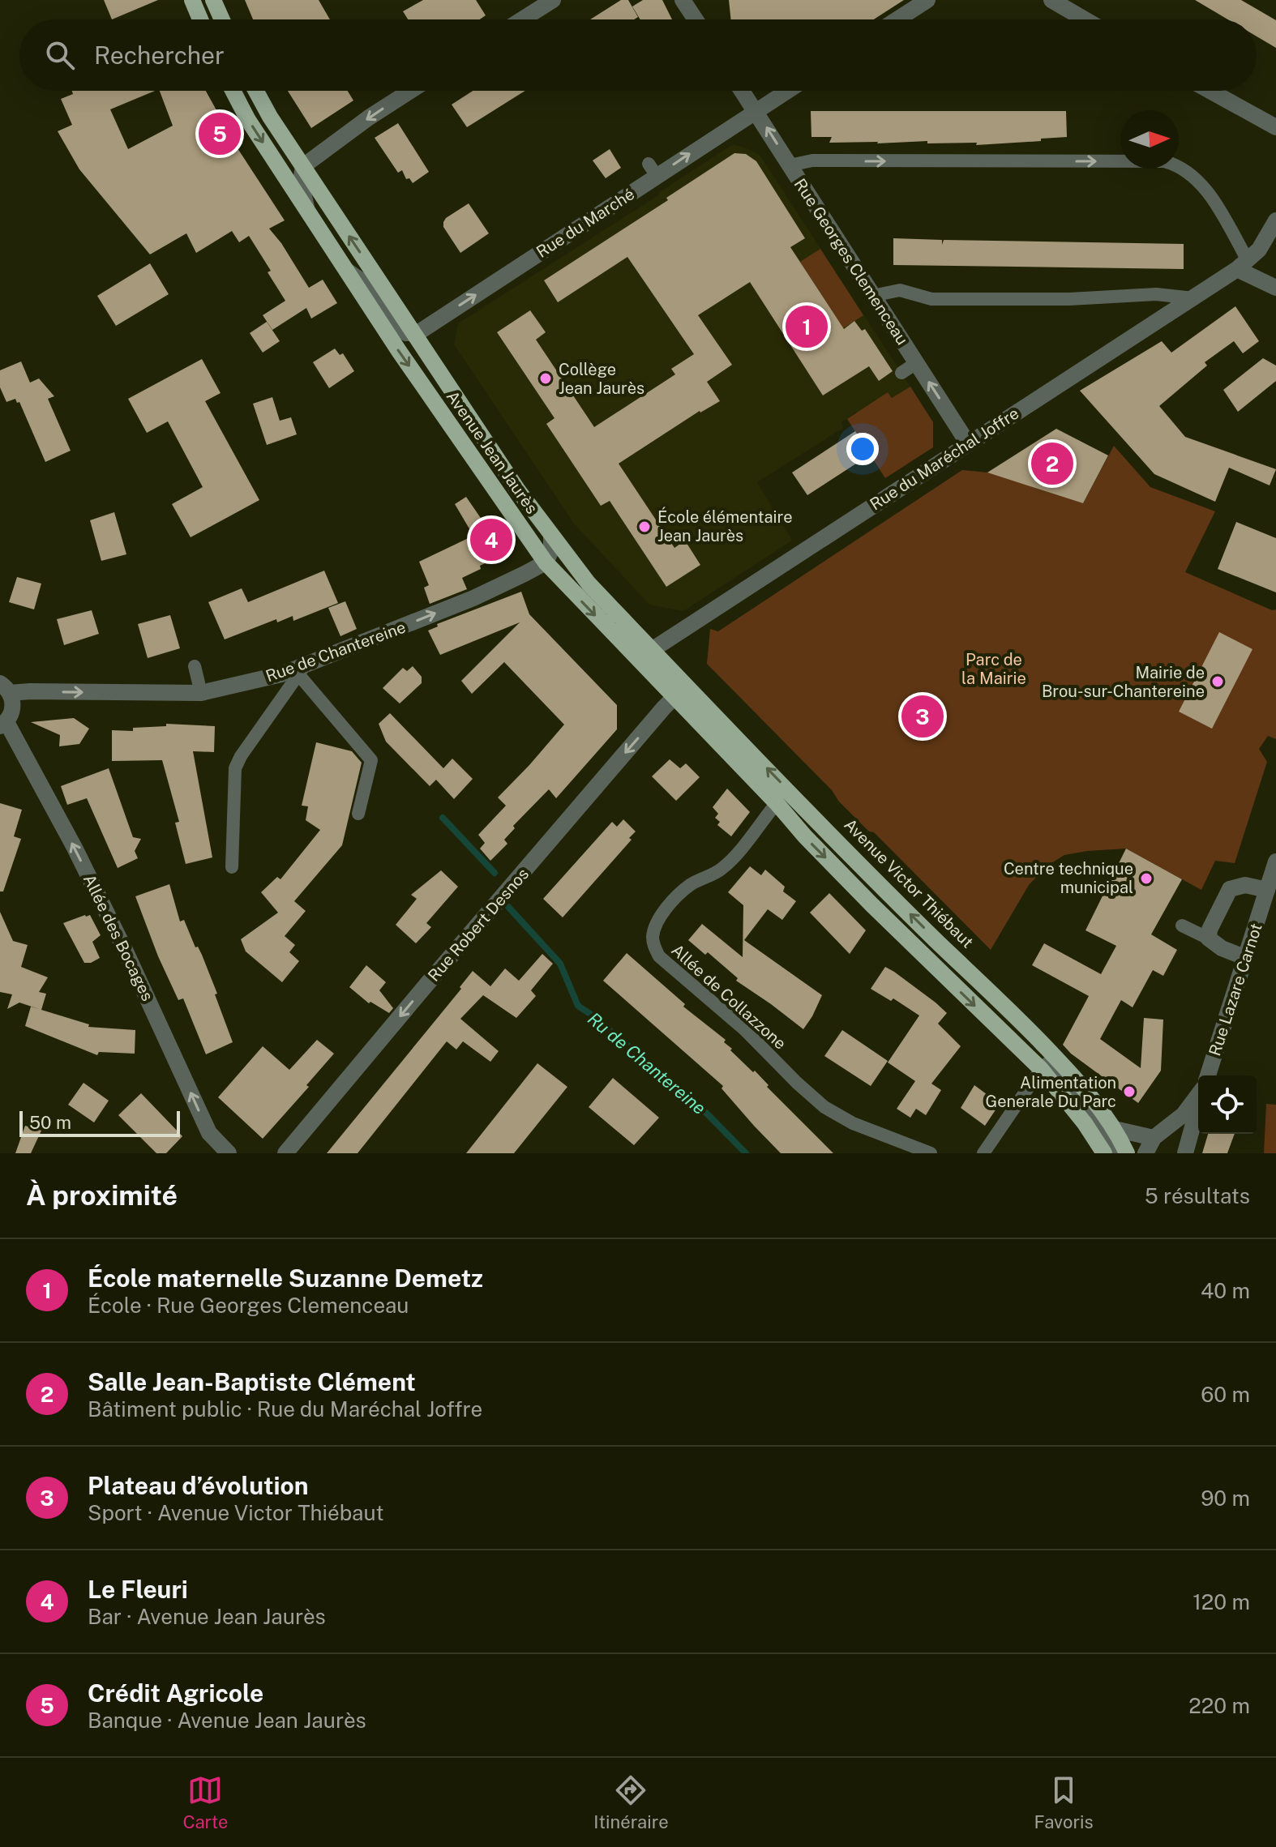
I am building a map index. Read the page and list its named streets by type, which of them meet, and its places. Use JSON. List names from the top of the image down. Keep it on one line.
{"streets":{"main road":["Avenue Jean Jaurès","Avenue Victor Thiébaut"],"street":["Rue du Marché","Rue Georges Clemenceau","Rue du Maréchal Joffre","Rue de Chantereine","Rue Robert Desnos","Allée des Bocages","Rue Lazare Carnot"],"lane":["Allée de Collazzone"]},"crossings":[["Rue du Marché","Rue Georges Clemenceau"],["Rue du Marché","Avenue Jean Jaurès"],["Rue Georges Clemenceau","Rue du Maréchal Joffre"],["Avenue Jean Jaurès","Rue du Maréchal Joffre"],["Avenue Jean Jaurès","Rue de Chantereine"],["Avenue Jean Jaurès","Avenue Victor Thiébaut"],["Avenue Jean Jaurès","Rue Robert Desnos"],["Rue du Maréchal Joffre","Avenue Victor Thiébaut"]],"one_way":["Rue du Marché","Rue Georges Clemenceau","Rue de Chantereine","Rue Robert Desnos","Allée des Bocages"],"water":["Ru de Chantereine"],"parks":["Parc de la Mairie"],"places":["Collège Jean Jaurès","École élémentaire Jean Jaurès","Mairie de Brou-sur-Chantereine","Centre technique municipal","Alimentation Generale Du Parc"],"scale_bar":"50 m","north":"right","page":{"search":"Rechercher","pins":["5","1","2","4","3"],"scale":"50 m","heading":["À proximité","5 résultats"],"list":[{"mark":"1","name":"École maternelle Suzanne Demetz","note":"École · Rue Georges Clemenceau","value":"40 m"},{"mark":"2","name":"Salle Jean-Baptiste Clément","note":"Bâtiment public · Rue du Maréchal Joffre","value":"60 m"},{"mark":"3","name":"Plateau d’évolution","note":"Sport · Avenue Victor Thiébaut","value":"90 m"},{"mark":"4","name":"Le Fleuri","note":"Bar · Avenue Jean Jaurès","value":"120 m"},{"mark":"5","name":"Crédit Agricole","note":"Banque · Avenue Jean Jaurès","value":"220 m"}],"nav":["Carte","Itinéraire","Favoris"]}}
